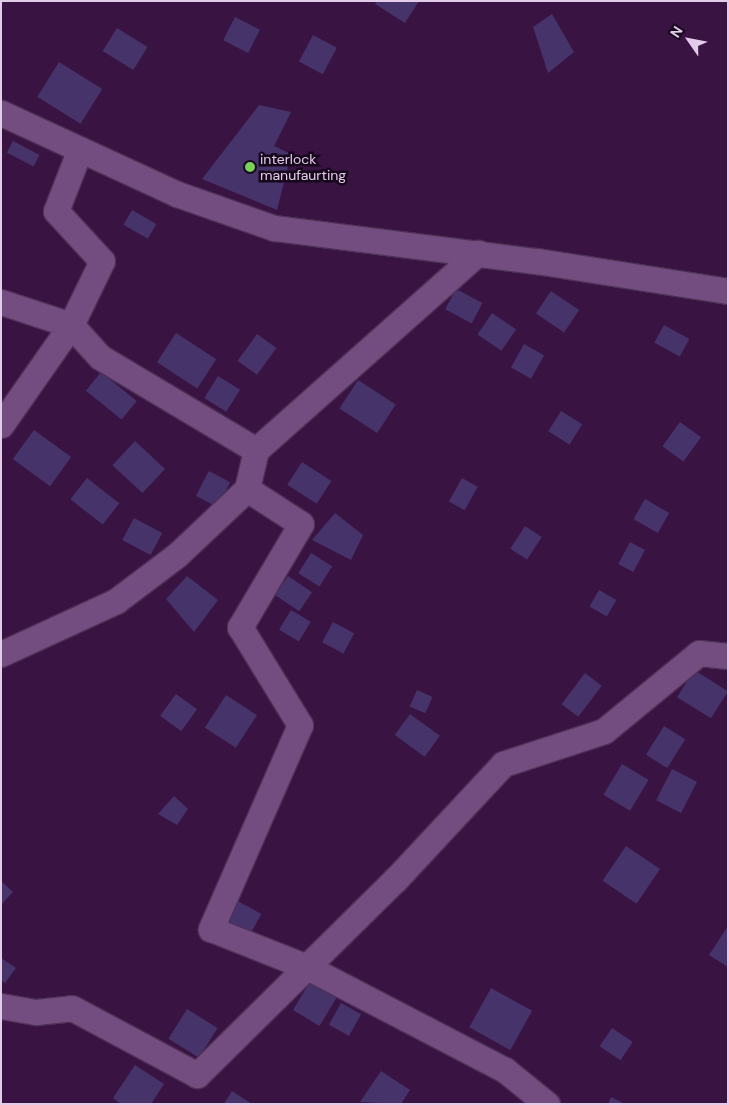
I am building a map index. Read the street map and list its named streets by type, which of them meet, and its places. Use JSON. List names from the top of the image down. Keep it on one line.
{"places":["interlock manufaurting"],"north":"top left"}
